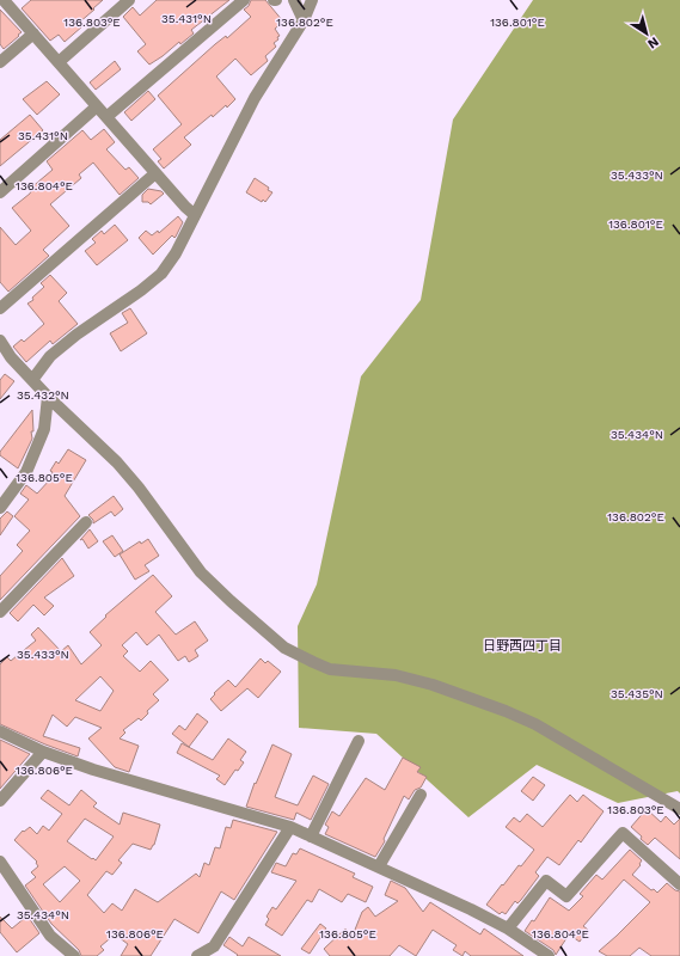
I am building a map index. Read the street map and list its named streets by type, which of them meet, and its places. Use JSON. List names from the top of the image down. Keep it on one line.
{"districts":["日野西四丁目"],"north":"bottom right","coordinates":["35.431°N","136.803°E","136.802°E","136.801°E","35.433°N","136.804°E","35.432°N","35.434°N","136.805°E","35.435°N","136.806°E"]}
